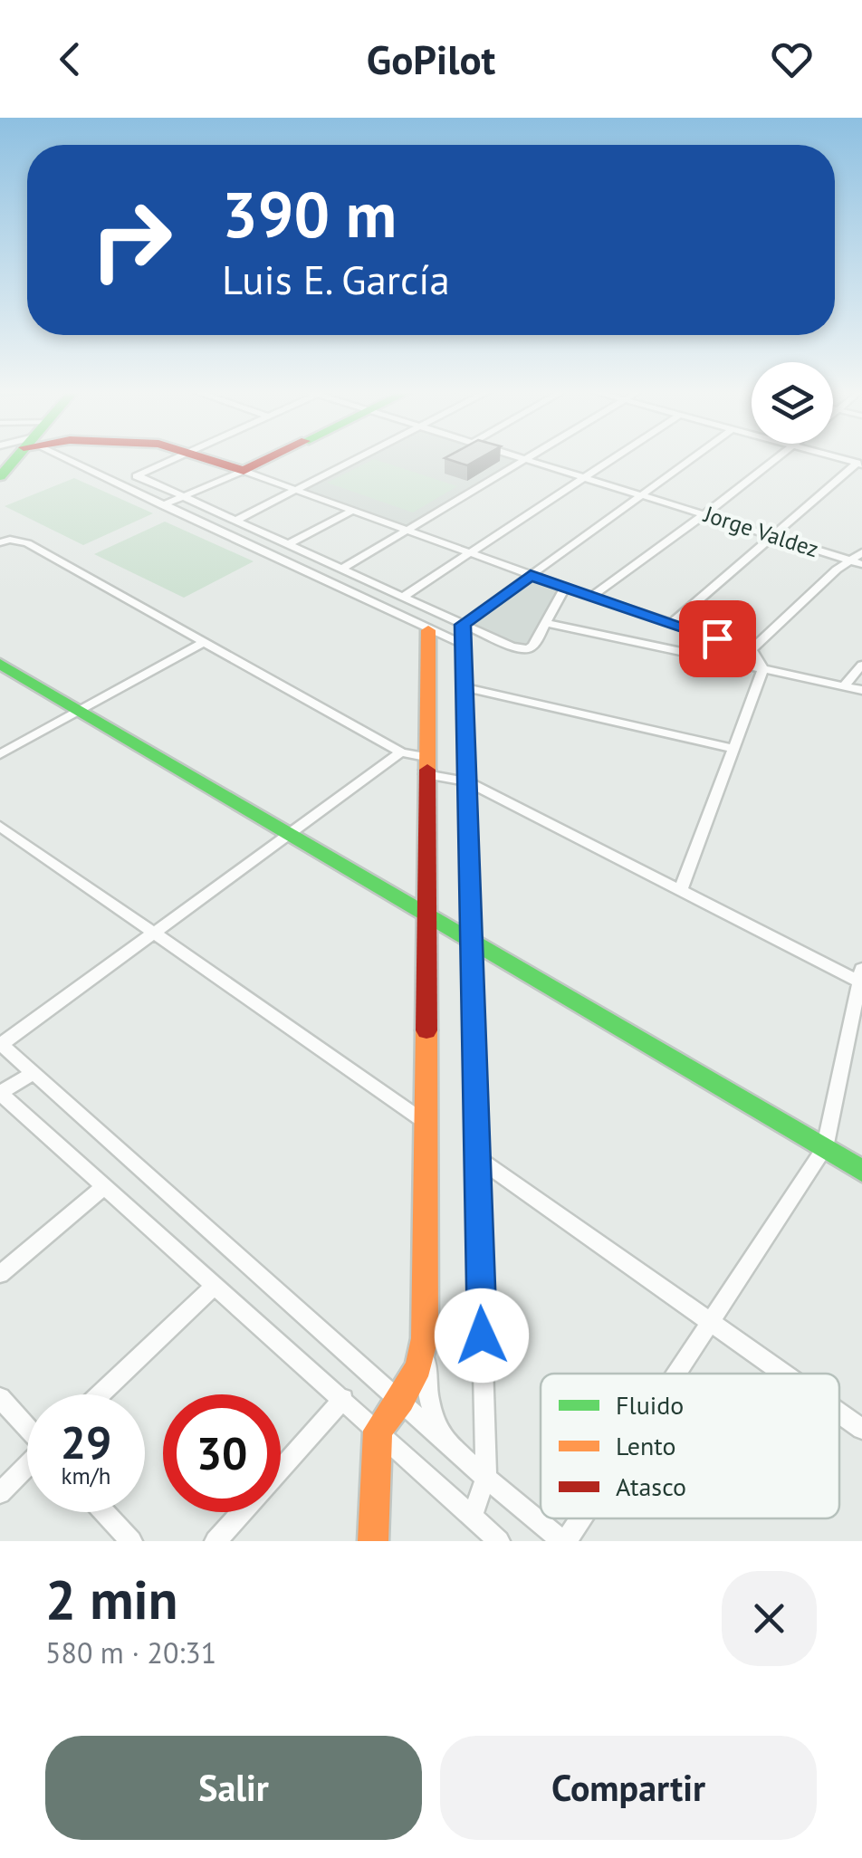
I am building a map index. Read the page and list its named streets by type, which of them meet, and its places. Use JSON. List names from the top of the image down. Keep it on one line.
{"streets":{"street":["Jorge Valdez"]},"legend":["Fluido","Lento","Atasco"],"page":{"header":"GoPilot","turn":["390 m","Luis E. García"],"speed":"29 km/h","limit":"30","heading":["2 min","580 m · 20:31"],"buttons":["Salir","Compartir"]}}
